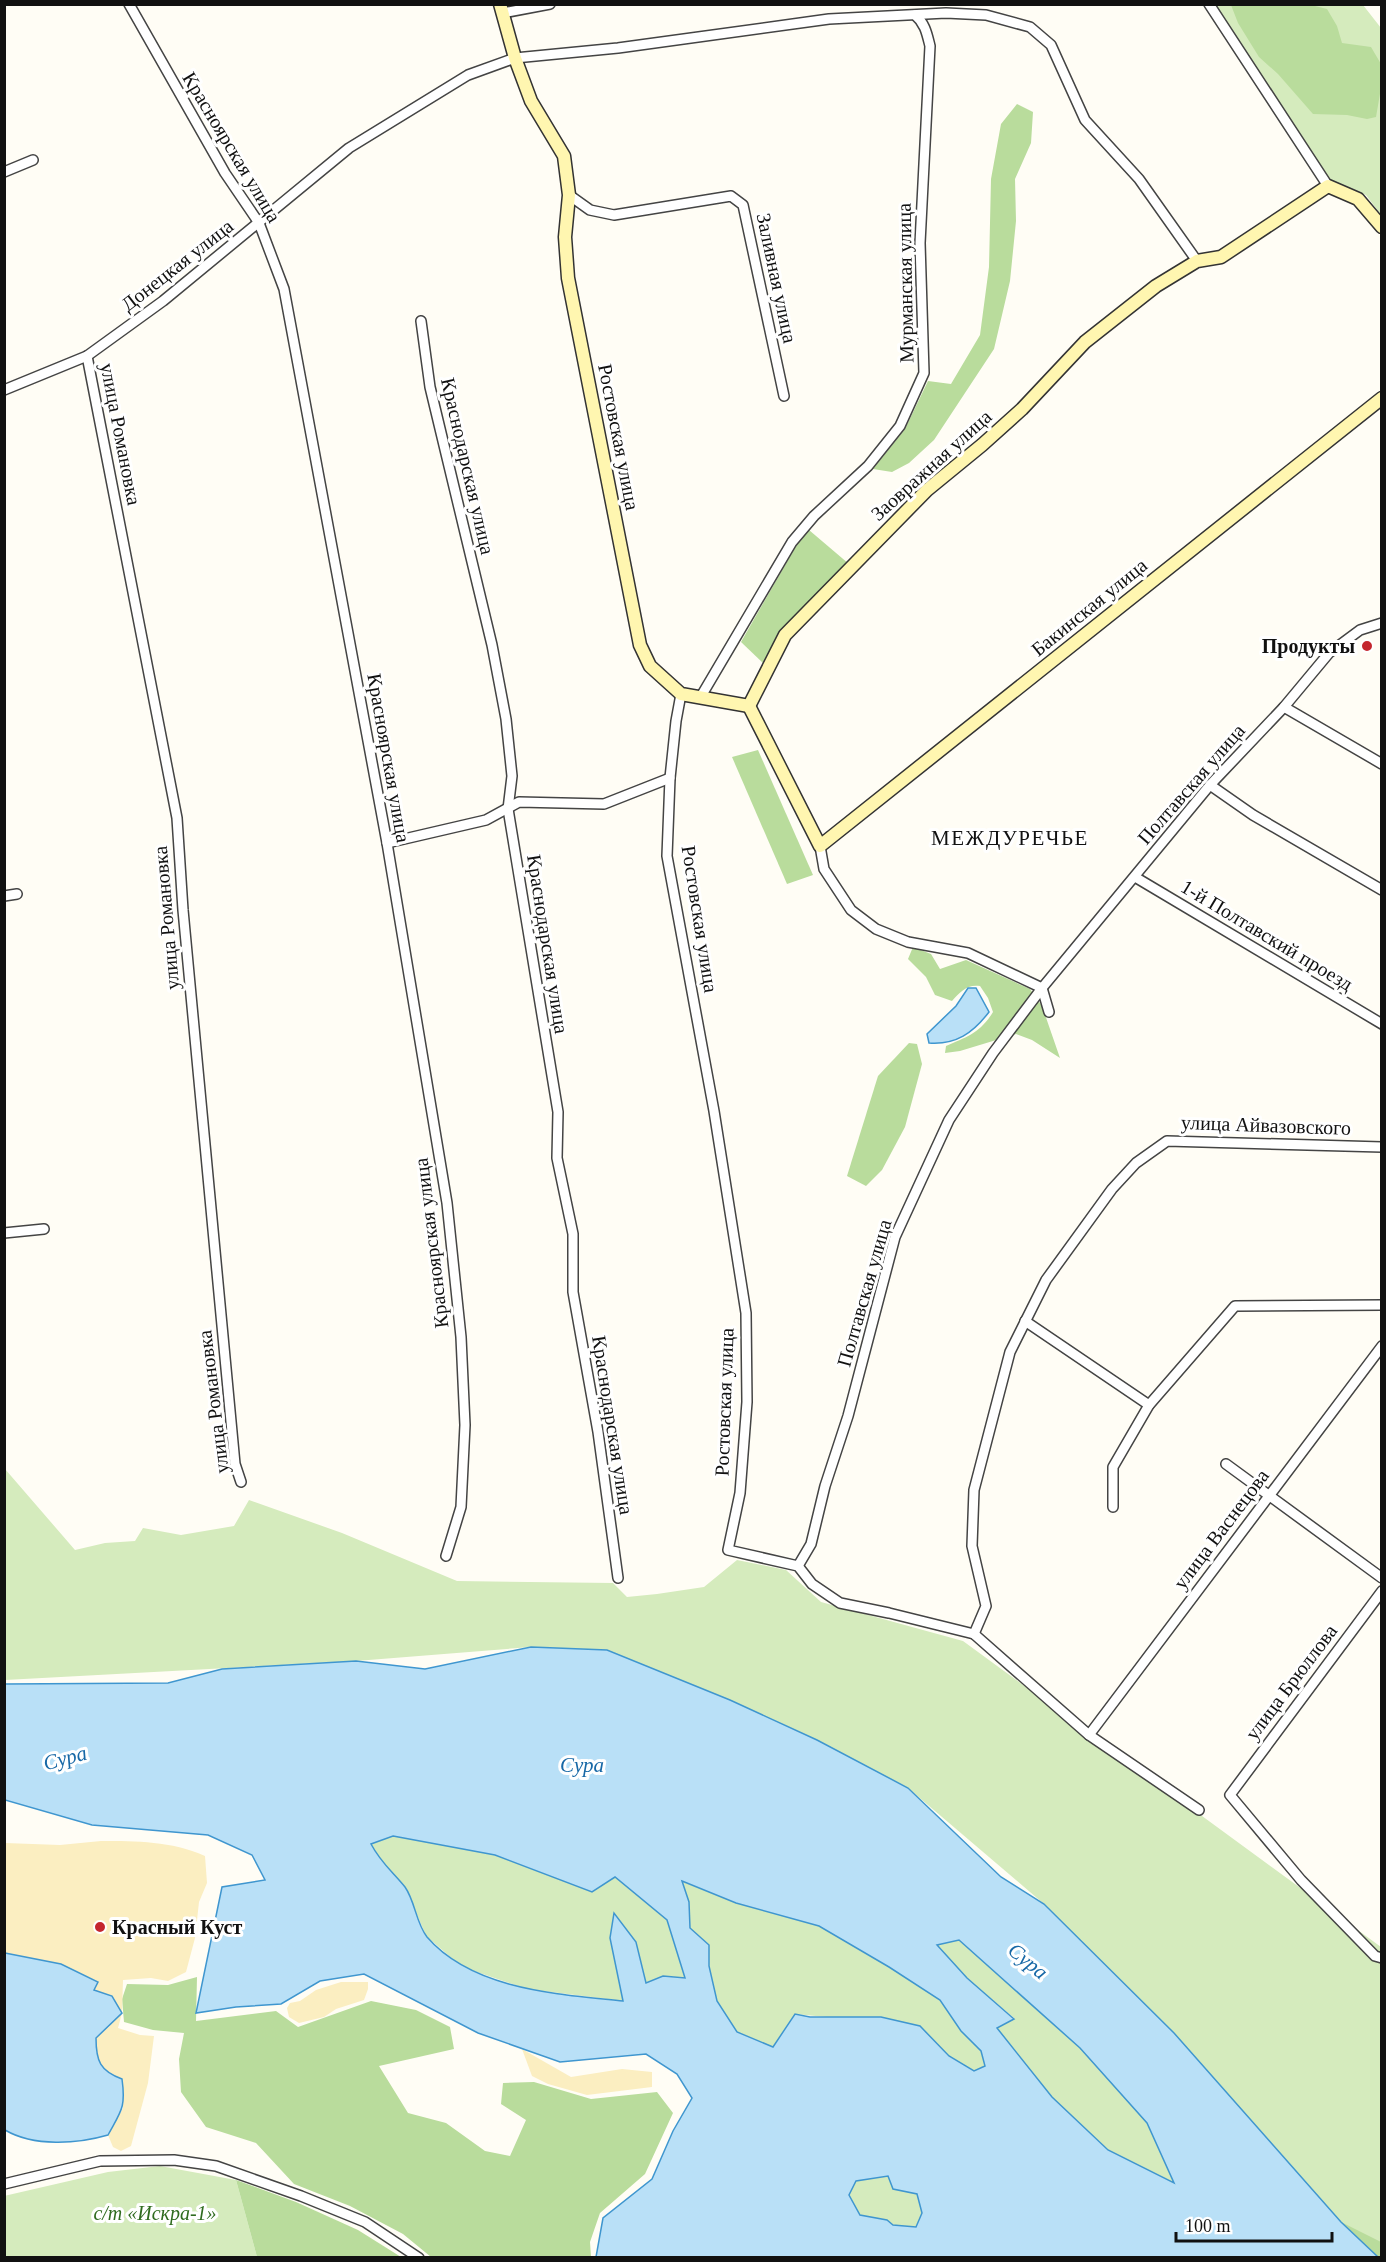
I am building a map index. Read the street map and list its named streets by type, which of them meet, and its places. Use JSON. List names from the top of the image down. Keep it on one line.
{"streets":{"street":["Красноярская улица","Донецкая улица","Заливная улица","Мурманская улица","улица Романовка","Ростовская улица","Заовражная улица","Краснодарская улица","Бакинская улица","Полтавская улица","1-й Полтавский проезд","улица Айвазовского","улица Васнецова","улица Брюллова"]},"crossings":[["Красноярская улица","Донецкая улица"],["Донецкая улица","Мурманская улица"],["Донецкая улица","улица Романовка"],["Донецкая улица","Ростовская улица"],["Донецкая улица","Заовражная улица"],["Заливная улица","Ростовская улица"],["Ростовская улица","Полтавская улица"],["Полтавская улица","1-й Полтавский проезд"]],"districts":["МЕЖДУРЕЧЬЕ"],"water":["Сура"],"parks":["с/т «Искра-1»"],"places":["Продукты","Красный Куст"],"scale_bar":"100 m"}
